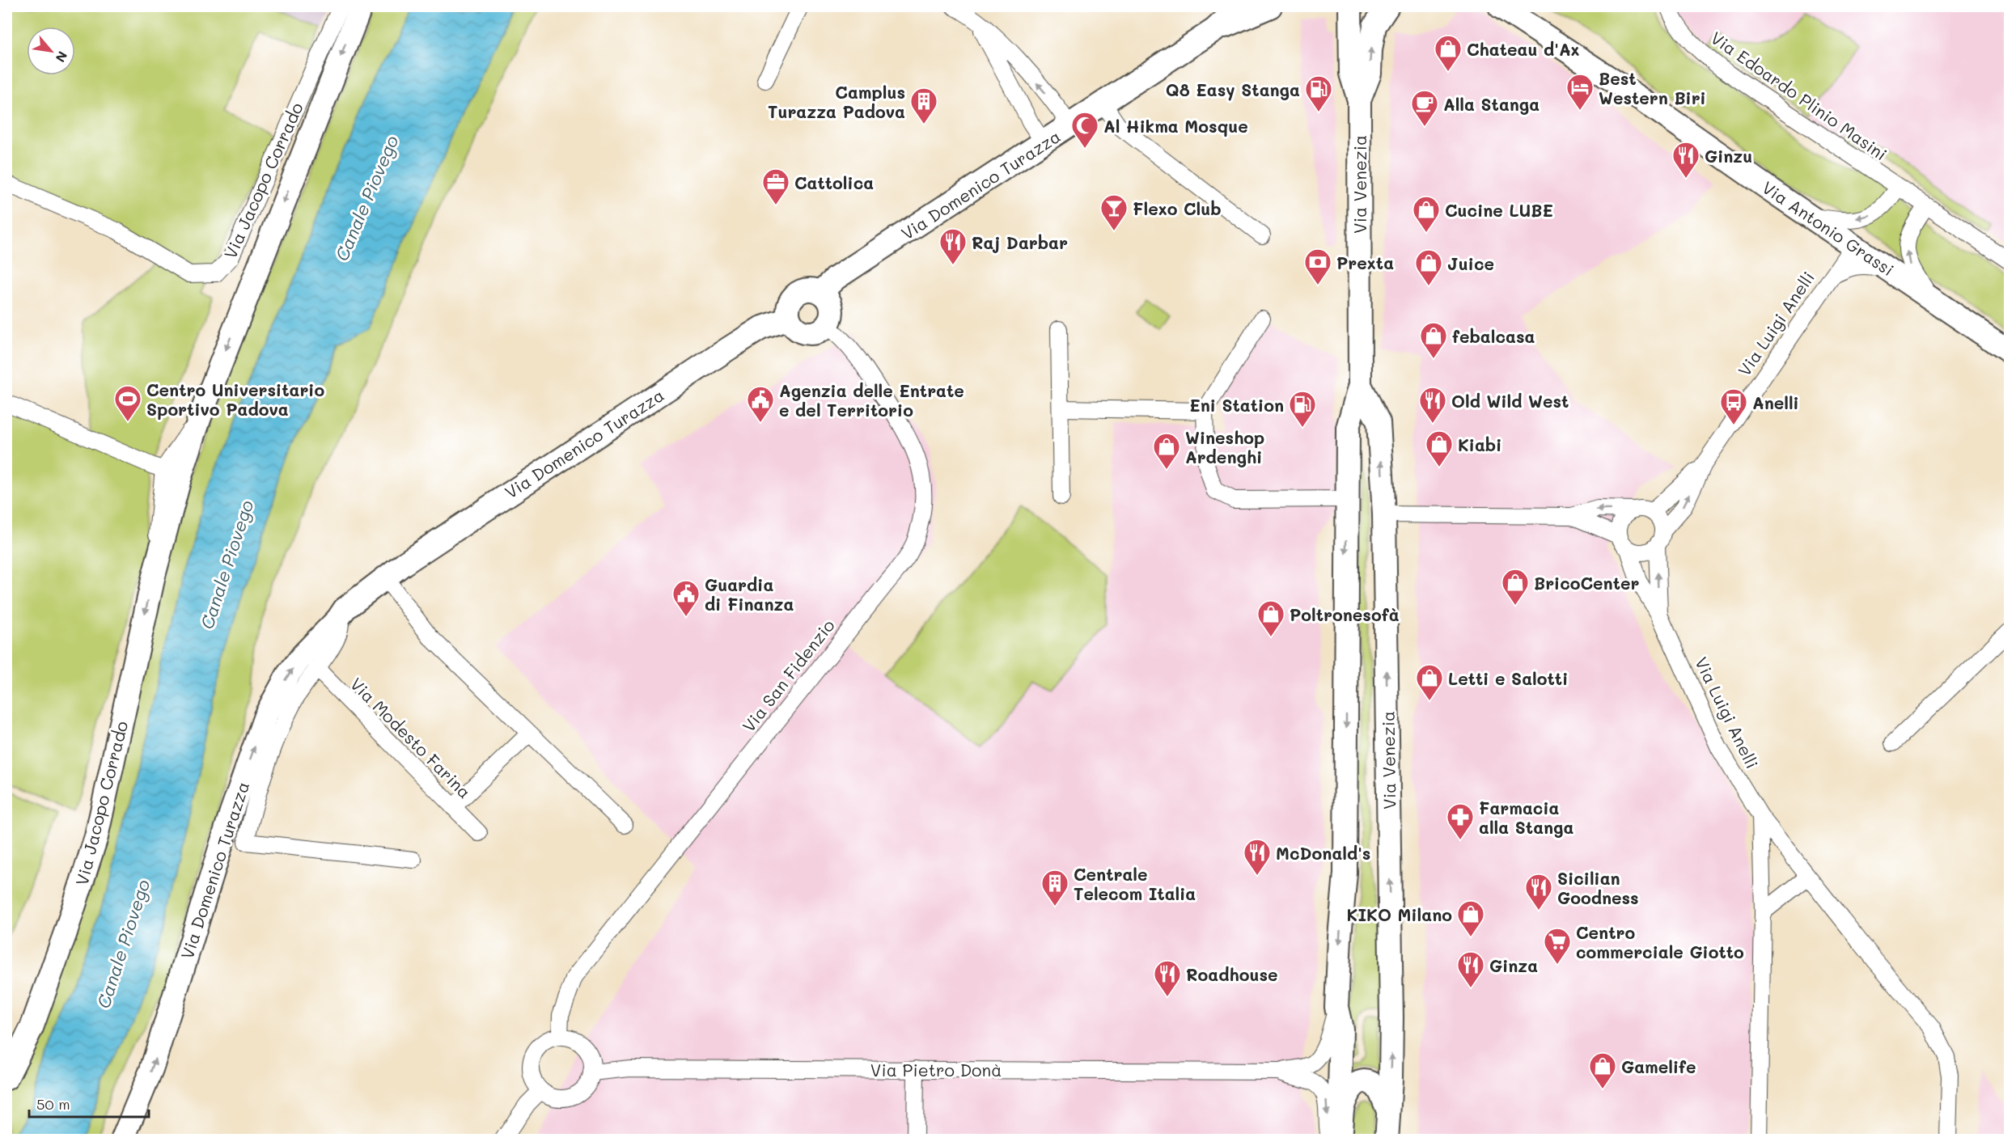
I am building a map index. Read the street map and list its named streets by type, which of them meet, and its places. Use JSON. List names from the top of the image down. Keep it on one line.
{"streets":{"main road":["Via Jacopo Corrado","Via Domenico Turazza","Via Venezia","Via Antonio Grassi"],"street":["Via Edoardo Plinio Masini","Via Luigi Anelli","Via San Fidenzio","Via Modesto Farina","Via Pietro Donà"]},"crossings":[["Via Domenico Turazza","Via San Fidenzio"],["Via Domenico Turazza","Via Modesto Farina"],["Via Venezia","Via Pietro Donà"],["Via Antonio Grassi","Via Luigi Anelli"],["Via San Fidenzio","Via Pietro Donà"]],"one_way":["Via Jacopo Corrado"],"water":["Canale Piovego"],"places":{"shop":["Chateau d'Ax","Cucine LUBE","Juice","febalcasa","Kiabi","Wineshop Ardenghi","BricoCenter","Poltronesofà","Letti e Salotti","KIKO Milano","Gamelife"],"hotel":["Best Western Biri"],"fuel station":["Q8 Easy Stanga","Eni Station"],"building":["Camplus Turazza Padova","Centrale Telecom Italia"],"cafe":["Alla Stanga"],"mosque":["Al Hikma Mosque"],"restaurant":["Ginzu","Raj Darbar","Old Wild West","McDonald's","Sicilian Goodness","Ginza","Roadhouse"],"office":["Cattolica"],"bar":["Flexo Club"],"bank":["Prexta"],"sports":["Centro Universitario Sportivo Padova"],"public building":["Agenzia delle Entrate e del Territorio","Guardia di Finanza"],"bus stop":["Anelli"],"pharmacy":["Farmacia alla Stanga"],"supermarket":["Centro commerciale Giotto"]},"scale_bar":"50 m","north":"bottom right"}
